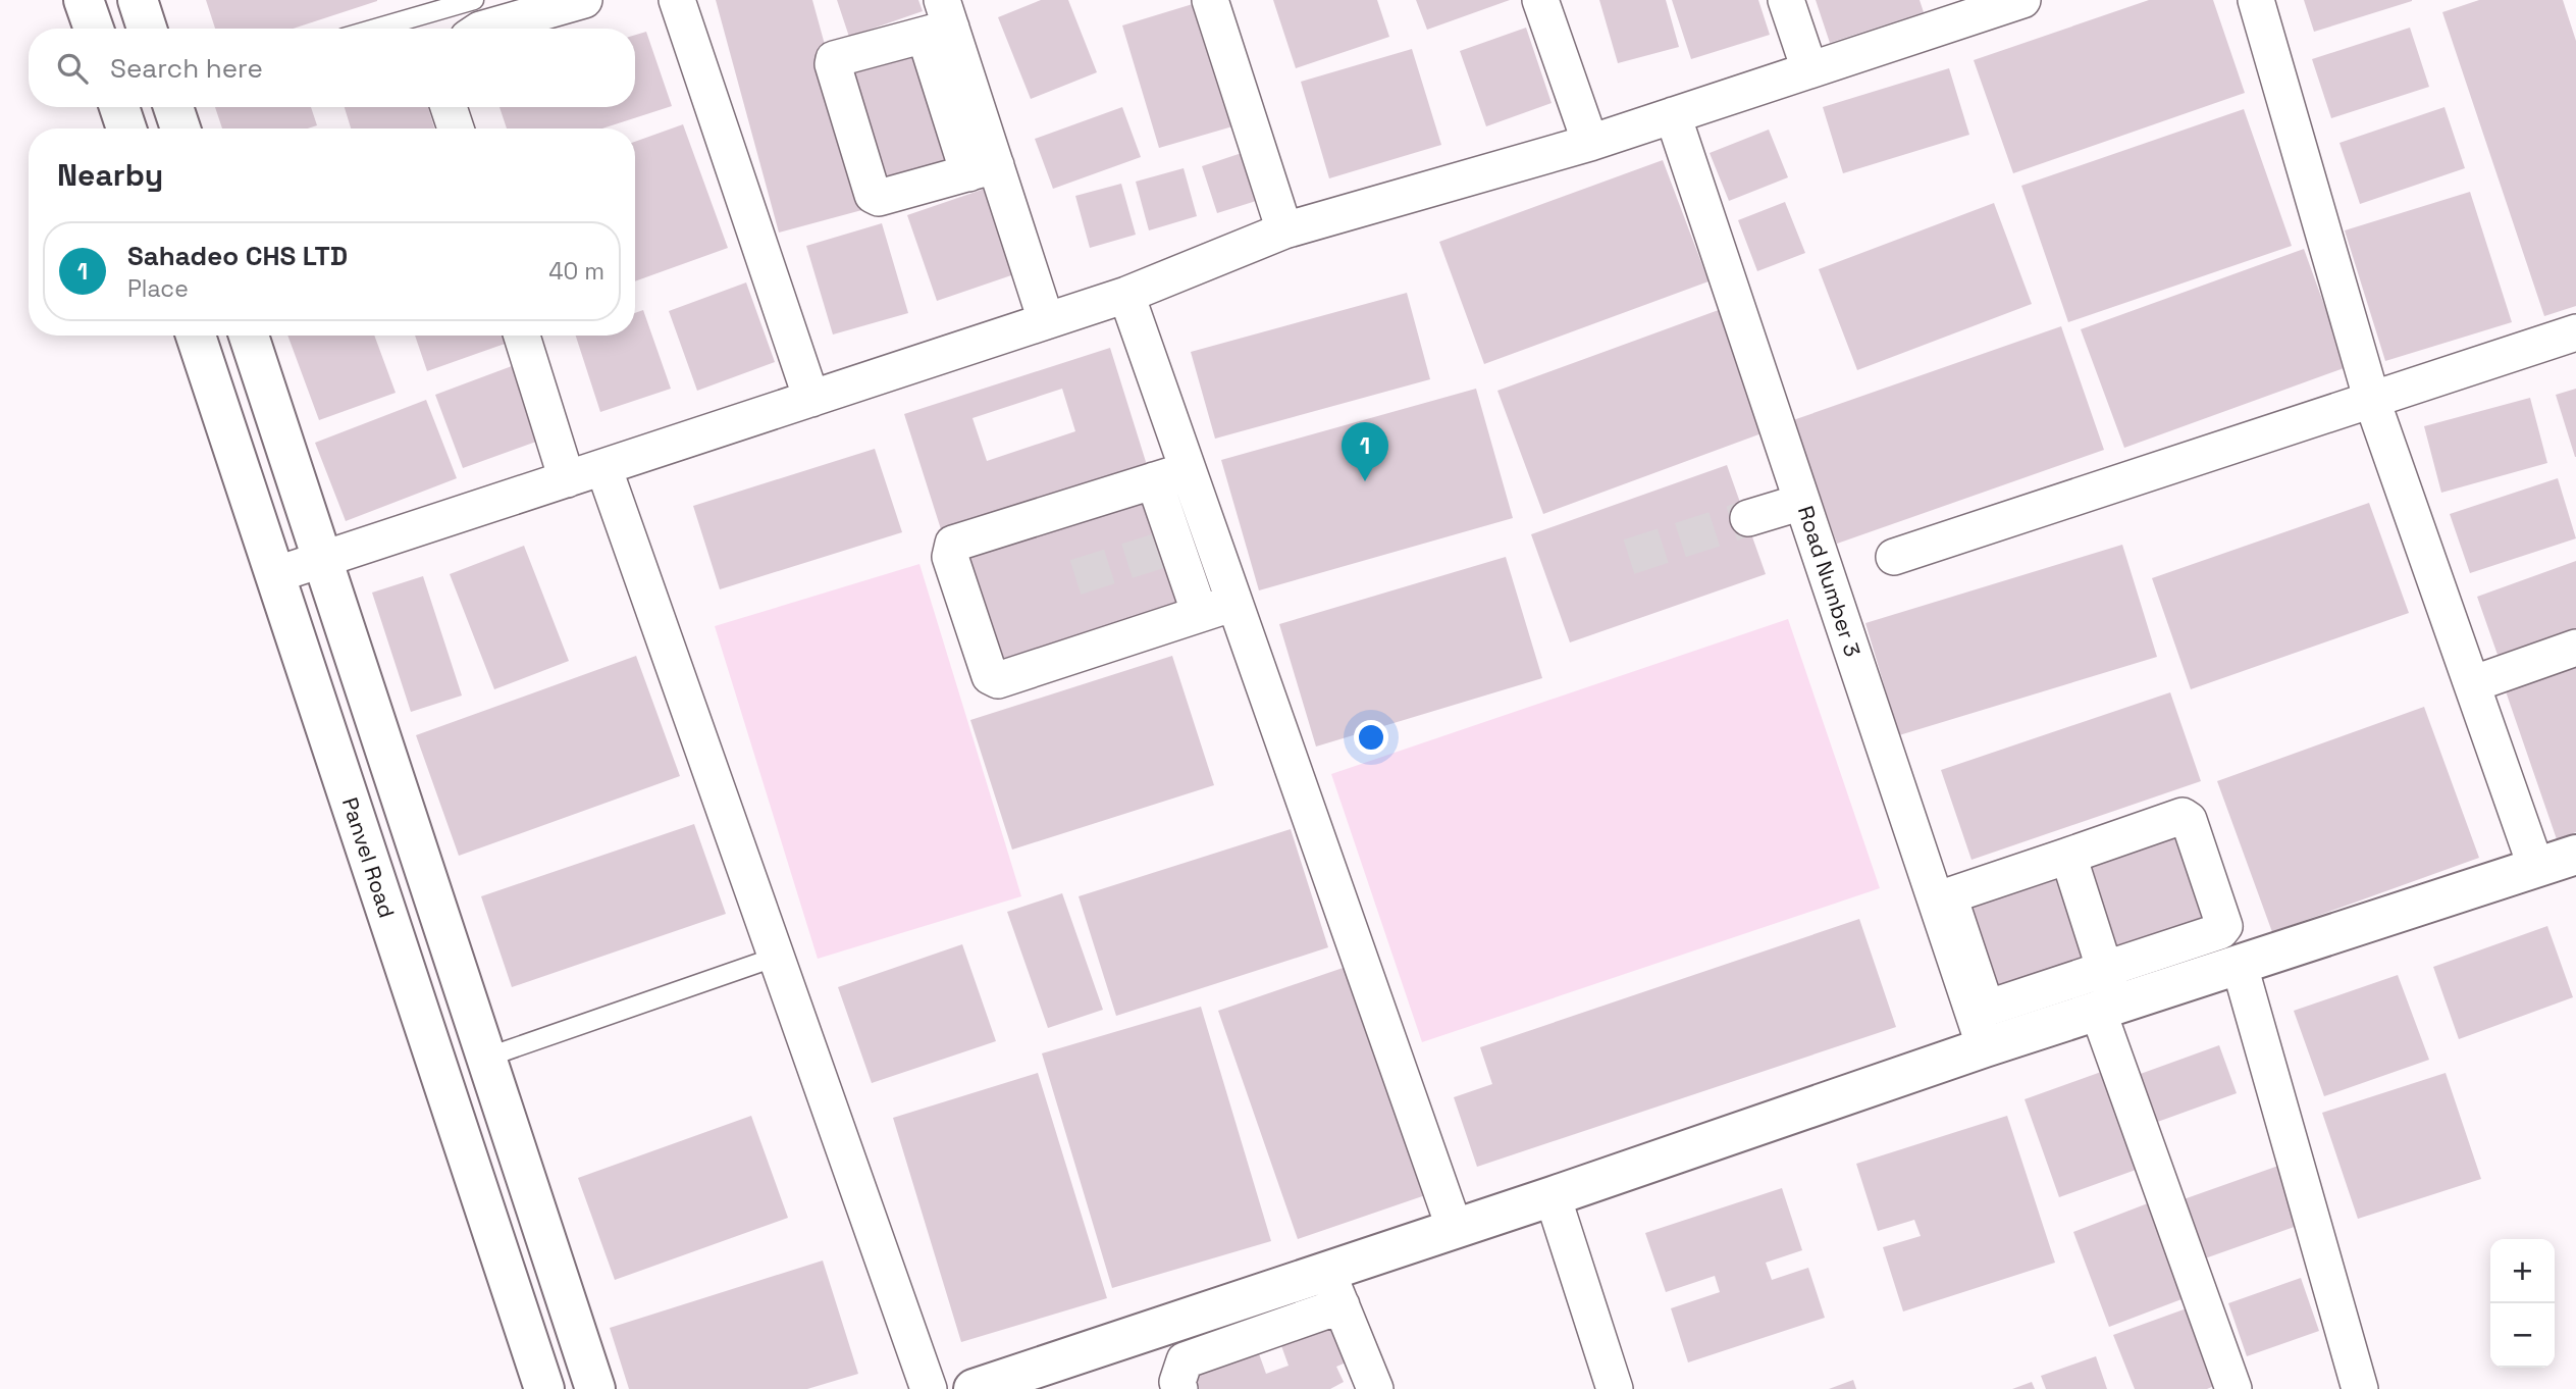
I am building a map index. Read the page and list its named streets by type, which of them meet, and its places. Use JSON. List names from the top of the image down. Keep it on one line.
{"streets":{"street":["Road Number 3","Panvel Road"]},"page":{"search":"Search here","heading":"Nearby","list":[{"mark":"1","name":"Sahadeo CHS LTD","note":"Place","value":"40 m"}],"pins":"1","map_buttons":["+","−"]}}
